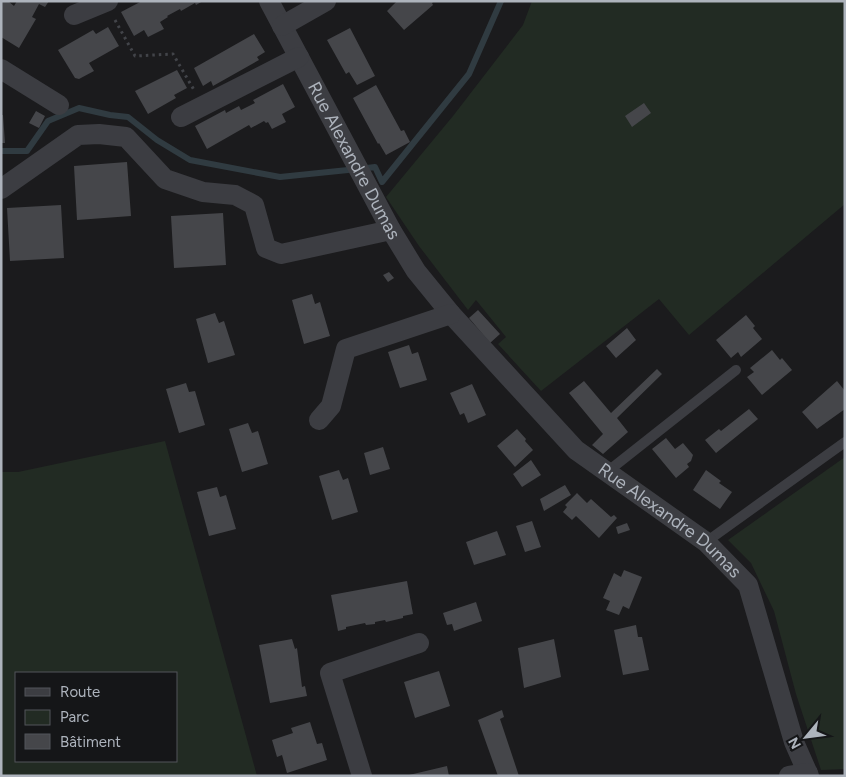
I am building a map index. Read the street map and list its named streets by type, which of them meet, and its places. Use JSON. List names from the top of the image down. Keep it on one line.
{"streets":{"street":["Rue Alexandre Dumas"]},"legend":["Route","Parc","Bâtiment"],"north":"bottom left"}
